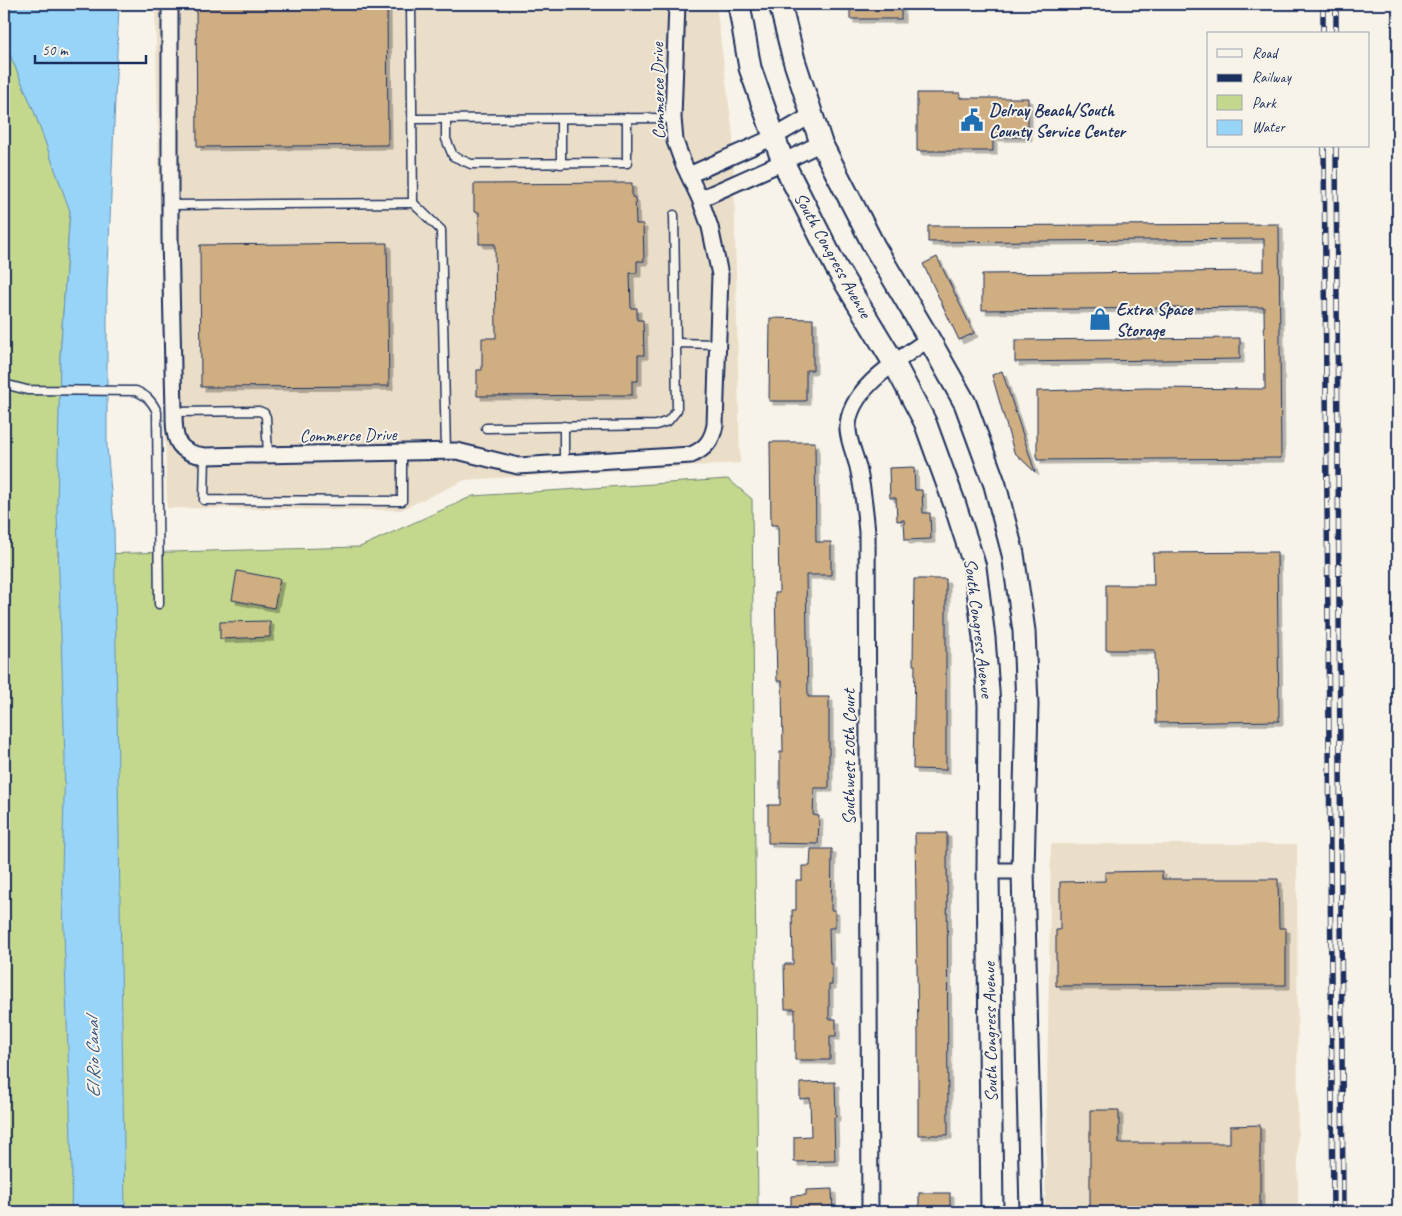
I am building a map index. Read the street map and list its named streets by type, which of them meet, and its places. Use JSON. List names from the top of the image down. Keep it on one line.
{"streets":{"main road":["South Congress Avenue"],"street":["Commerce Drive","Southwest 20th Court"]},"crossings":[["South Congress Avenue","Southwest 20th Court"]],"water":["El Rio Canal"],"places":{"public building":["Delray Beach/South County Service Center"],"shop":["Extra Space Storage"]},"legend":["Road","Railway","Park","Water"],"scale_bar":"50 m"}
